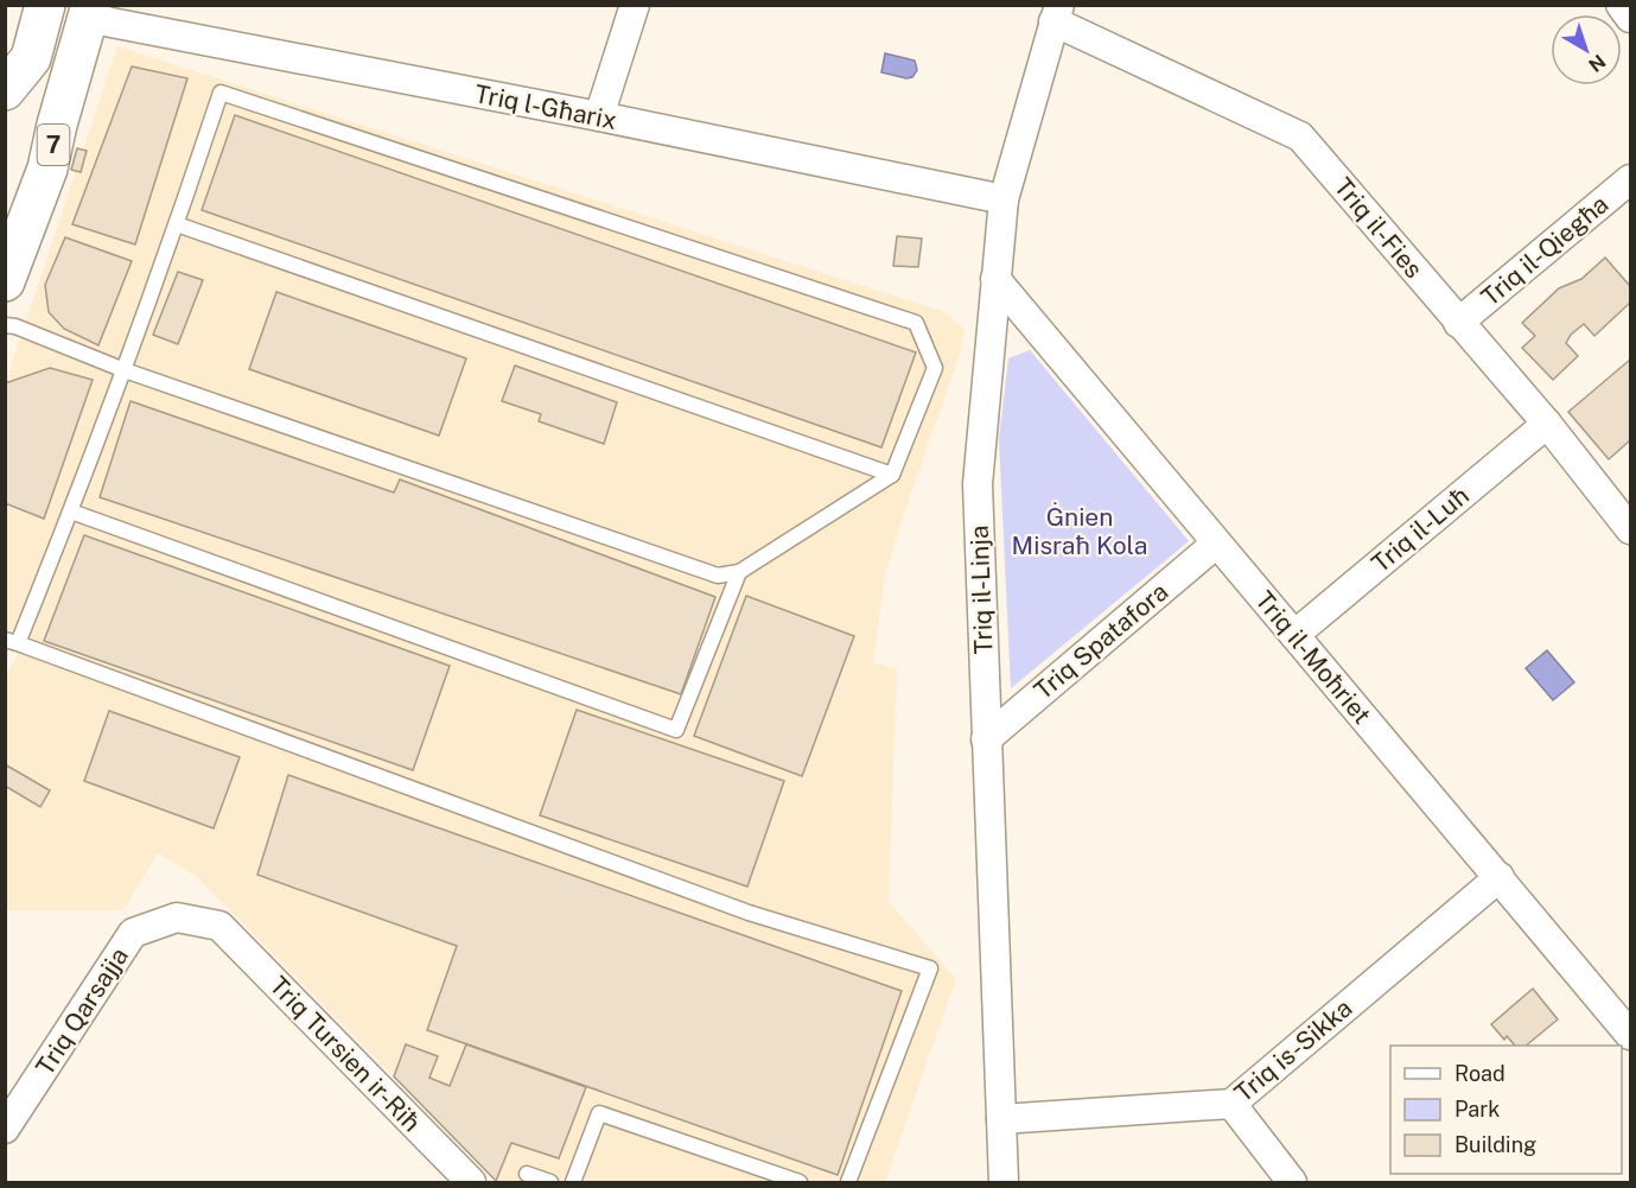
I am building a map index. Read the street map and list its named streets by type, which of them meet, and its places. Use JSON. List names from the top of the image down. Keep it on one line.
{"streets":{"highway":["7"],"street":["Triq l-Għarix","Triq il-Fies","Triq il-Qiegħa","Triq il-Luħ","Triq il-Linja","Triq Spatafora","Triq il-Moħriet","Triq Qarsajja","Triq is-Sikka","Triq Tursien ir-Riħ"]},"crossings":[["Triq l-Għarix","7"],["Triq l-Għarix","Triq il-Linja"],["Triq il-Fies","Triq il-Qiegħa"],["Triq il-Fies","Triq il-Luħ"],["Triq il-Fies","Triq il-Linja"],["Triq il-Luħ","Triq il-Moħriet"],["Triq il-Linja","Triq Spatafora"],["Triq il-Linja","Triq il-Moħriet"],["Triq il-Linja","Triq is-Sikka"],["Triq Spatafora","Triq il-Moħriet"],["Triq il-Moħriet","Triq is-Sikka"],["Triq Qarsajja","Triq Tursien ir-Riħ"]],"parks":["Ġnien Misraħ Kola"],"legend":["Road","Park","Building"],"north":"bottom right"}
